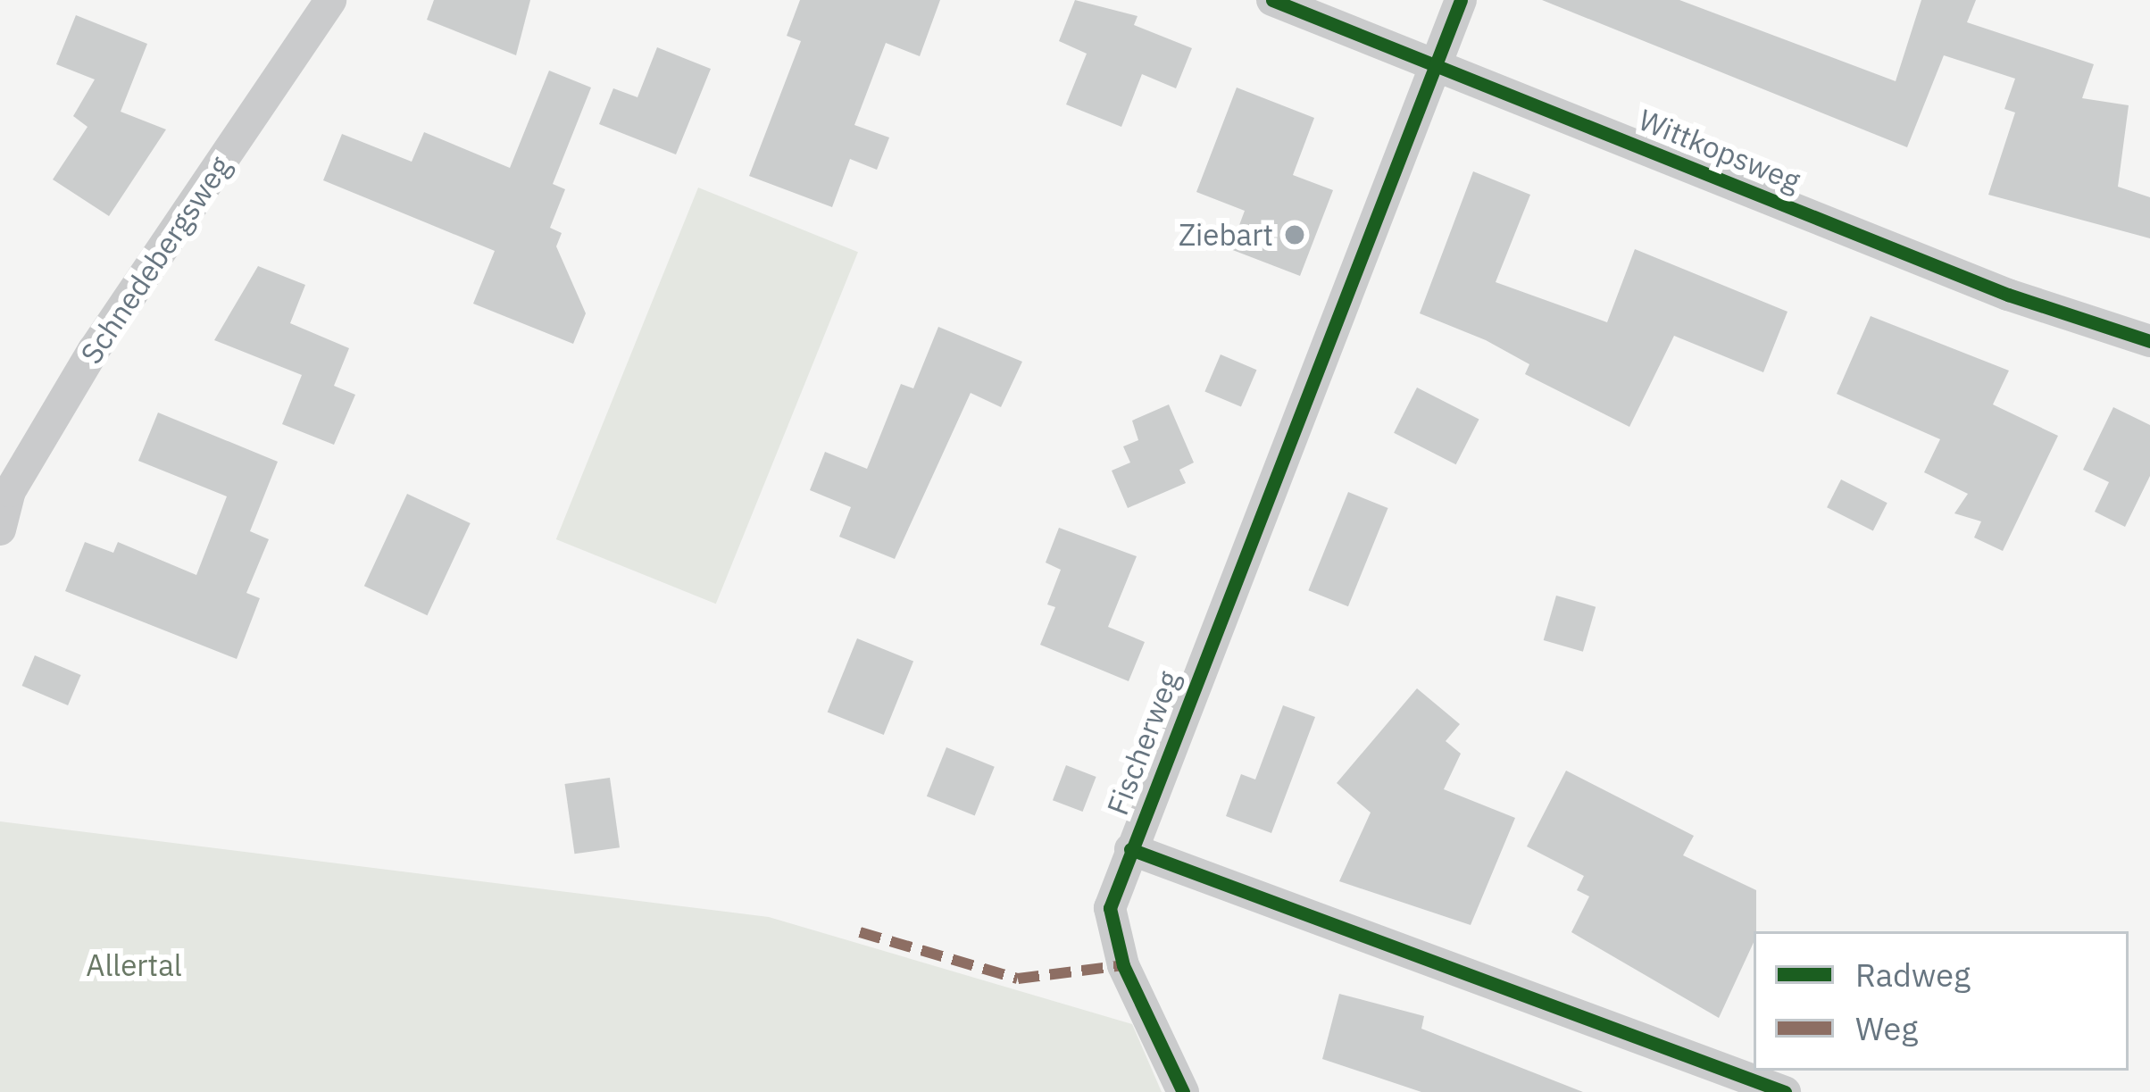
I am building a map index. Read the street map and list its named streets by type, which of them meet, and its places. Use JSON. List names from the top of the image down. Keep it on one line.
{"streets":{"street":["Wittkopsweg","Schnedebergsweg","Fischerweg"]},"crossings":[["Wittkopsweg","Fischerweg"]],"parks":["Allertal"],"places":["Ziebart"],"legend":["Radweg","Weg"]}
